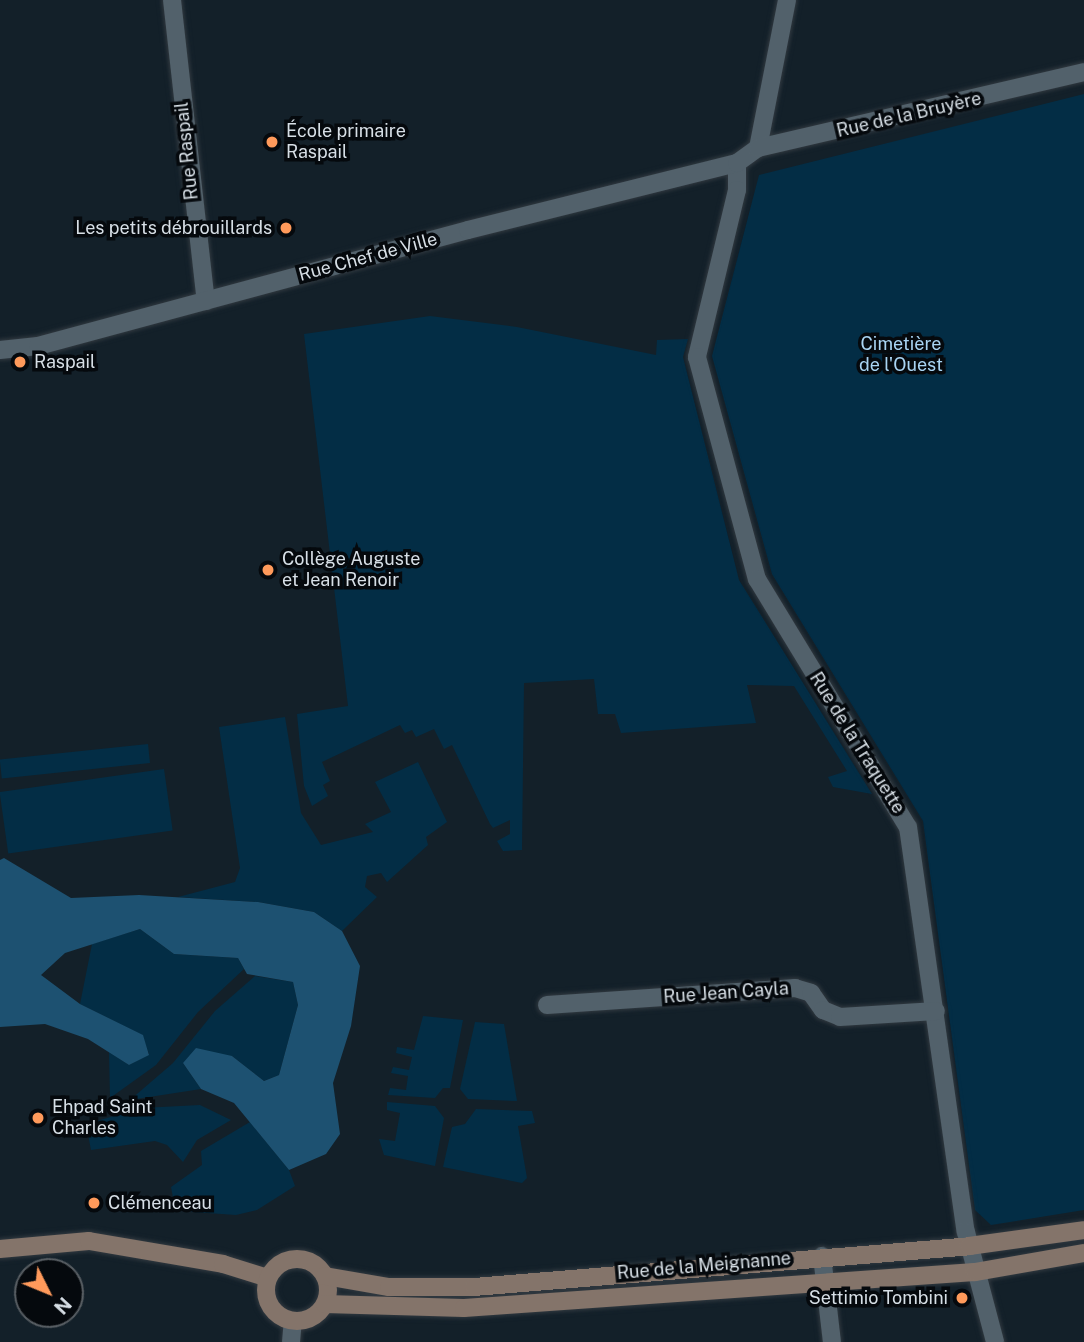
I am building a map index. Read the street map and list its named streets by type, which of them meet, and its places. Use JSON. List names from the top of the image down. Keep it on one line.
{"streets":{"main road":["Rue de la Meignanne"],"street":["Rue de la Bruyère","Rue Raspail","Rue Chef de Ville","Rue de la Traquette","Rue Jean Cayla"]},"crossings":[["Rue de la Bruyère","Rue Chef de Ville"],["Rue de la Bruyère","Rue de la Traquette"],["Rue Raspail","Rue Chef de Ville"],["Rue Chef de Ville","Rue de la Traquette"],["Rue de la Traquette","Rue Jean Cayla"],["Rue de la Traquette","Rue de la Meignanne"]],"parks":["Cimetière de l'Ouest"],"places":["École primaire Raspail","Les petits débrouillards","Raspail","Collège Auguste et Jean Renoir","Ehpad Saint Charles","Clémenceau","Settimio Tombini"],"north":"bottom right"}
